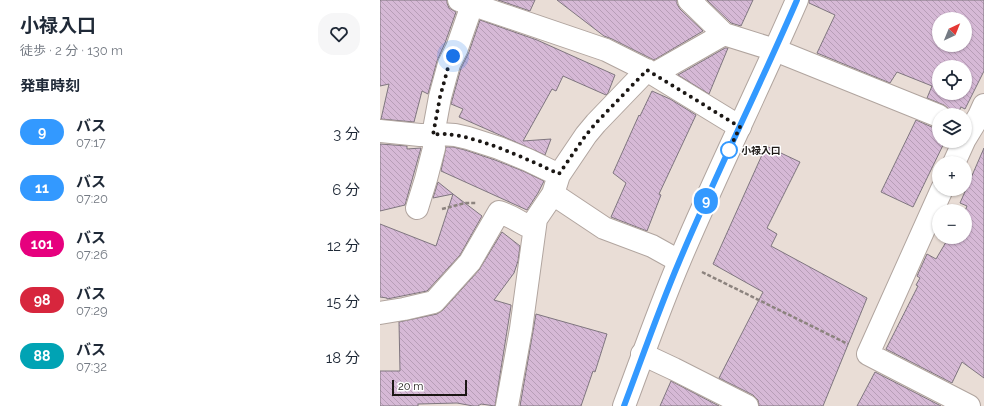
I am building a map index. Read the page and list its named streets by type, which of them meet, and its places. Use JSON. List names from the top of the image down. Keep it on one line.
{"places":["小禄入口"],"lines":["bus line 9"],"scale_bar":"20 m","north":"top right","page":{"heading":[["小禄入口","徒歩 · 2 分 · 130 m"],"発車時刻"],"on_map":"9","map_buttons":["+","−"],"list":[{"mark":"9","name":"バス","note":"07:17","value":"3 分"},{"mark":"11","name":"バス","note":"07:20","value":"6 分"},{"mark":"101","name":"バス","note":"07:26","value":"12 分"},{"mark":"98","name":"バス","note":"07:29","value":"15 分"},{"mark":"88","name":"バス","note":"07:32","value":"18 分"}],"scale":"20 m"}}
